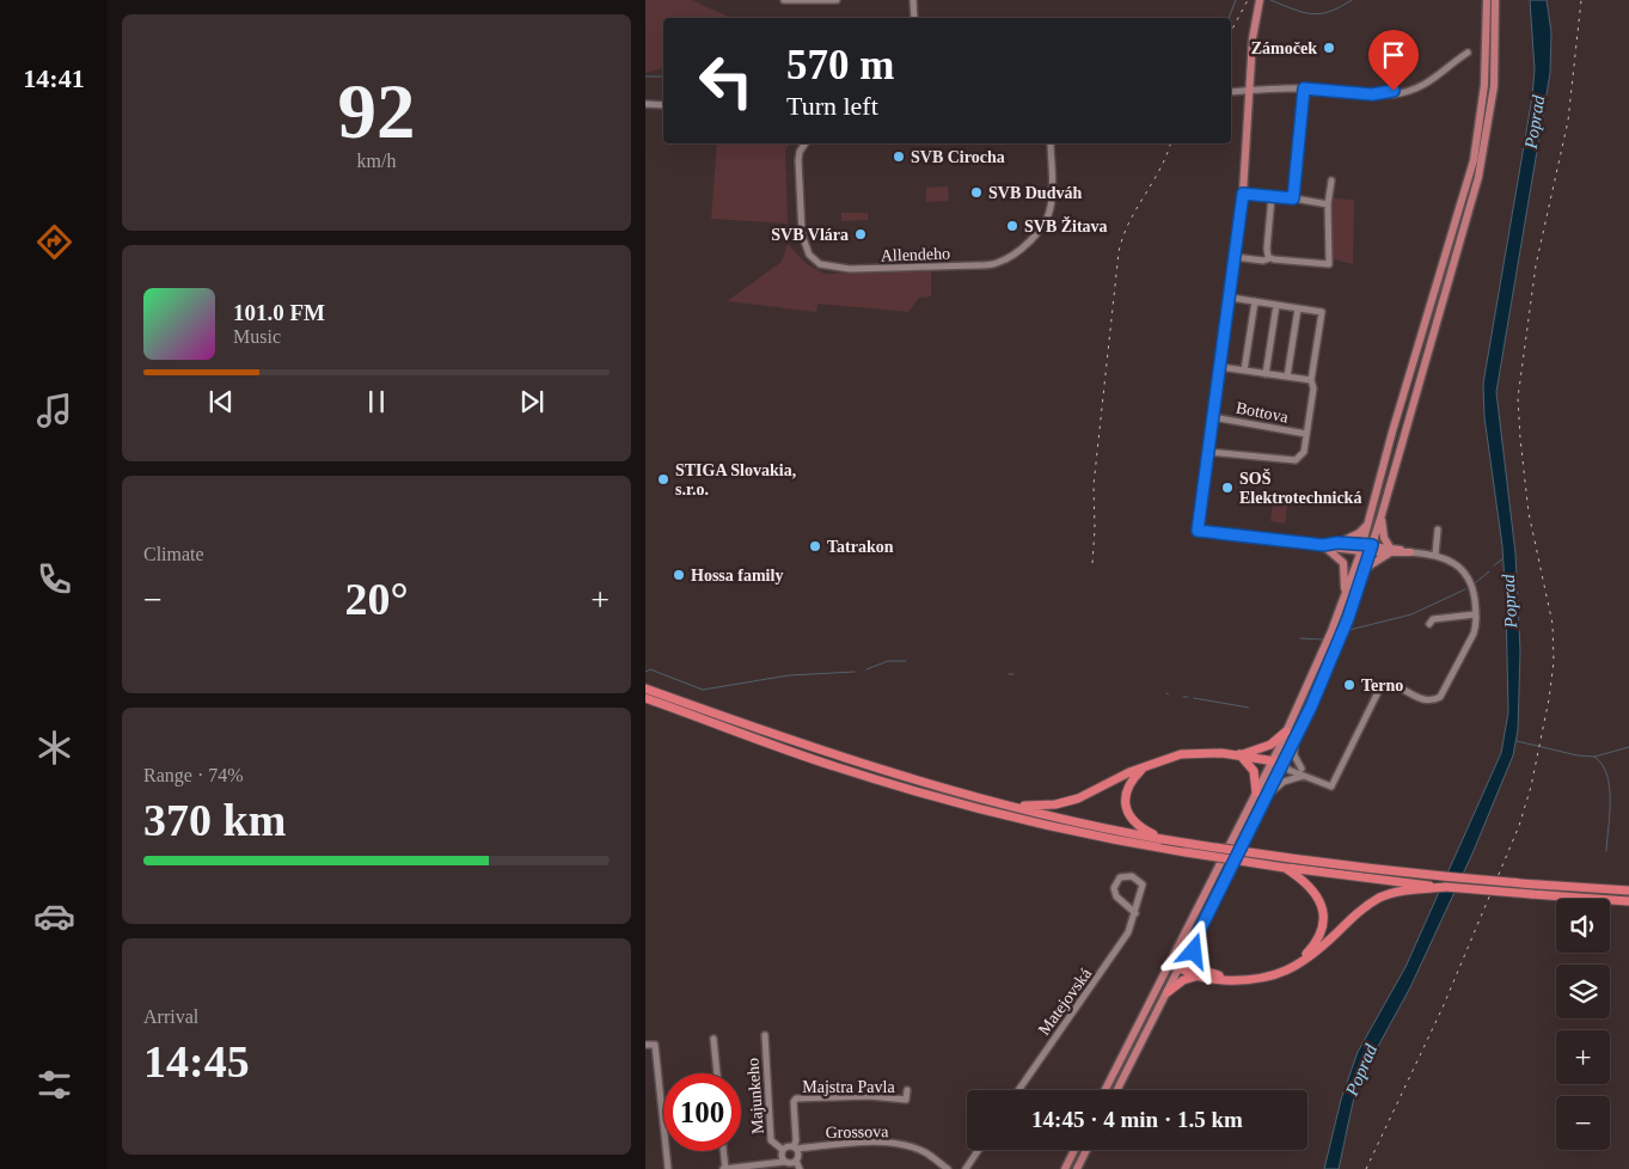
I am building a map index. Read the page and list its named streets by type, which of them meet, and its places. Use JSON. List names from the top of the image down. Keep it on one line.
{"streets":{"street":["Allendeho","Bottova","Matejovská","Majstra Pavla","Majunkeho","Grossova"]},"crossings":[["Majstra Pavla","Majunkeho"],["Majstra Pavla","Grossova"],["Majunkeho","Grossova"]],"water":["Poprad"],"places":["Zámoček","SVB Cirocha","SVB Dudváh","SVB Žitava","SVB Vlára","STIGA Slovakia, s.r.o.","SOŠ Elektrotechnická","Tatrakon","Hossa family","Terno"],"page":{"tabs":"14:41","tile":[["92","km/h"],"Climate",["Range · 74%","370 km"],["Arrival","14:45"]],"turn":["570 m","Turn left"],"song":["101.0 FM","Music"],"heat":["−","20°","+"],"map_buttons":["+","−"],"limit":"100","trip":"14:45 · 4 min · 1.5 km"}}
